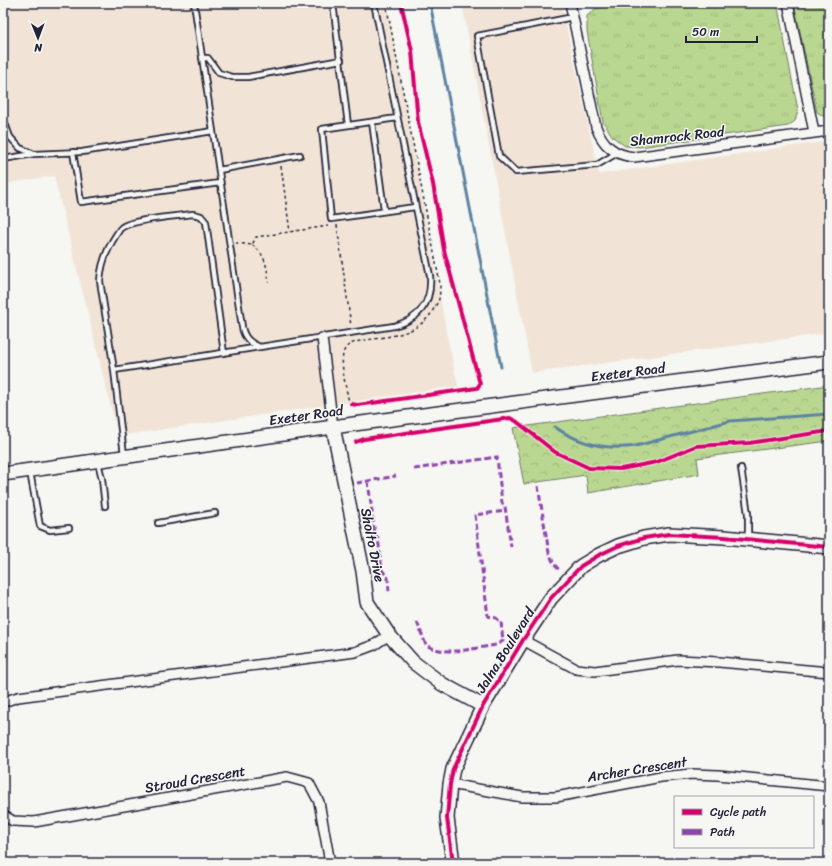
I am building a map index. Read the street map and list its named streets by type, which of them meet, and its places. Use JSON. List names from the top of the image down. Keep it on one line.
{"streets":{"street":["Shamrock Road","Exeter Road","Sholto Drive","Jalna Boulevard","Archer Crescent","Stroud Crescent"]},"crossings":[["Exeter Road","Sholto Drive"],["Sholto Drive","Jalna Boulevard"],["Jalna Boulevard","Archer Crescent"]],"legend":["Cycle path","Path"],"scale_bar":"50 m","north":"bottom"}
